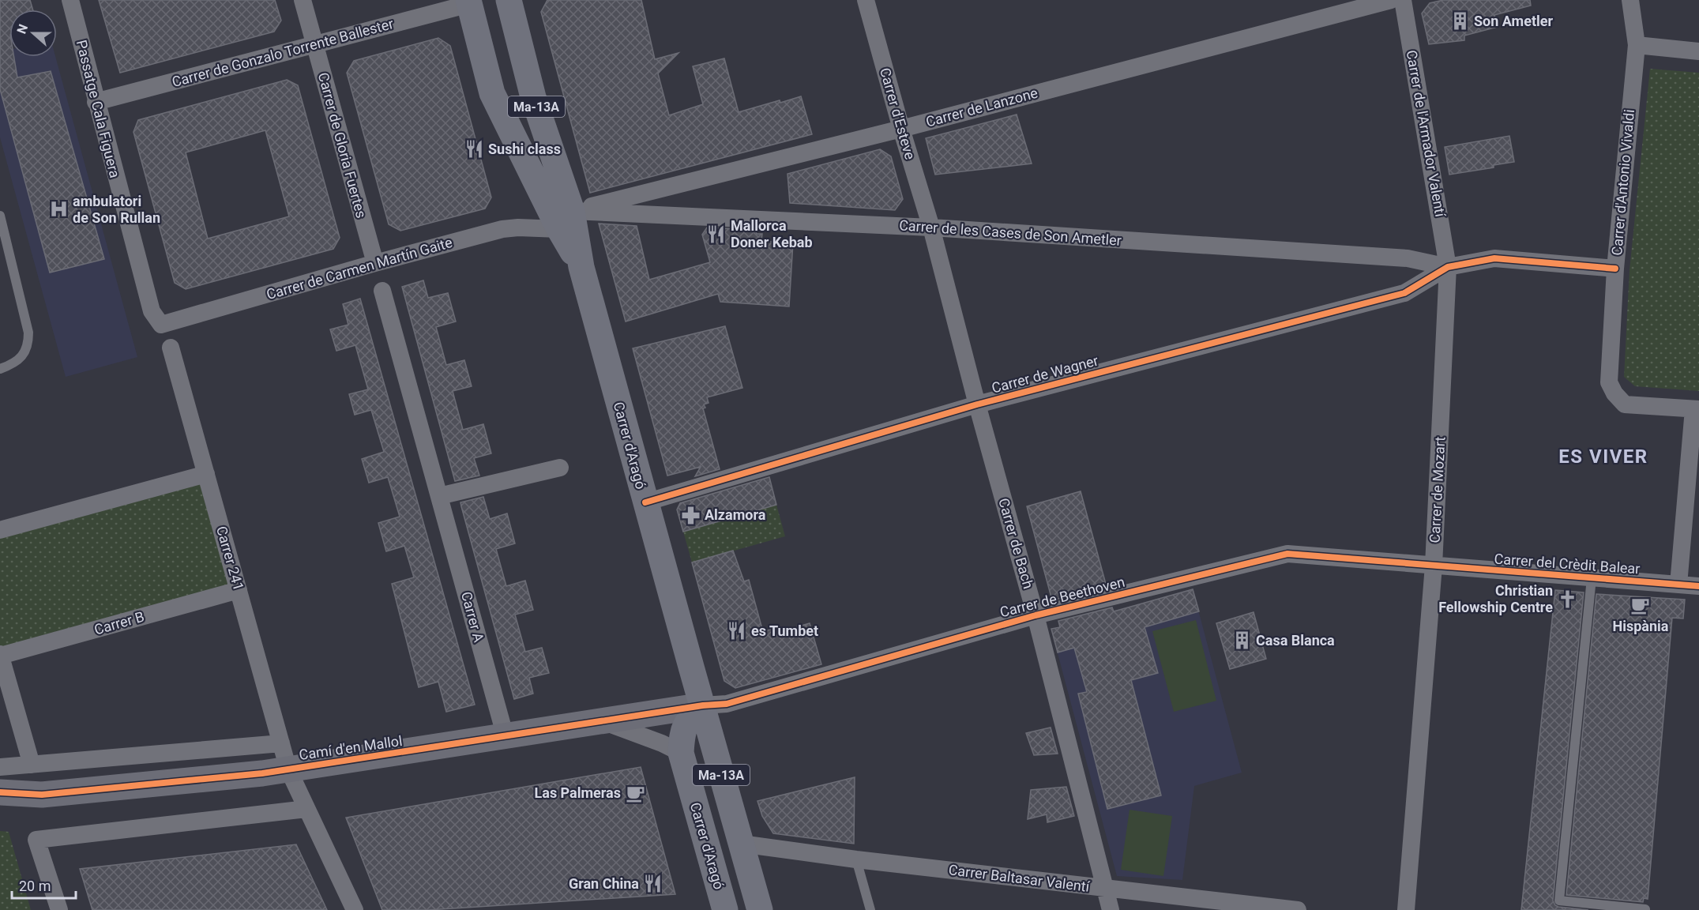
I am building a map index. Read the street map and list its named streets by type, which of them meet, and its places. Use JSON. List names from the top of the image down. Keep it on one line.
{"streets":{"main road":["Ma-13A","Carrer d'Aragó"],"street":["Carrer de Gonzalo Torrente Ballester","Carrer de Lanzone","Passatge Cala Figuera","Carrer d'Esteve","Carrer de l'Armador Valentí","Carrer de Gloria Fuertes","Carrer d'Antonio Vivaldi","Carrer de les Cases de Son Ametler","Carrer de Carmen Martín Gaite","Carrer de Wagner","Carrer de Mozart","Carrer de Bach","Carrer 241","Carrer del Crèdit Balear","Carrer de Beethoven","Carrer A","Carrer B","Camí d'en Mallol","Carrer Baltasar Valentí"]},"crossings":[["Carrer de Gonzalo Torrente Ballester","Ma-13A"],["Carrer de Gonzalo Torrente Ballester","Passatge Cala Figuera"],["Carrer de Gonzalo Torrente Ballester","Carrer de Gloria Fuertes"],["Ma-13A","Carrer de Lanzone"],["Ma-13A","Carrer de les Cases de Son Ametler"],["Ma-13A","Carrer de Carmen Martín Gaite"],["Ma-13A","Carrer d'Aragó"],["Carrer de Lanzone","Carrer d'Esteve"],["Carrer de Lanzone","Carrer de les Cases de Son Ametler"],["Carrer de Lanzone","Carrer de Carmen Martín Gaite"],["Carrer de Lanzone","Carrer d'Aragó"],["Passatge Cala Figuera","Carrer de Carmen Martín Gaite"],["Carrer d'Esteve","Carrer de les Cases de Son Ametler"],["Carrer d'Esteve","Carrer de Bach"],["Carrer de l'Armador Valentí","Carrer de les Cases de Son Ametler"],["Carrer de l'Armador Valentí","Carrer de Wagner"],["Carrer de l'Armador Valentí","Carrer de Mozart"],["Carrer de Gloria Fuertes","Carrer de Carmen Martín Gaite"],["Carrer de les Cases de Son Ametler","Carrer de Carmen Martín Gaite"],["Carrer de les Cases de Son Ametler","Carrer de Wagner"],["Carrer de les Cases de Son Ametler","Carrer d'Aragó"],["Carrer de les Cases de Son Ametler","Carrer de Mozart"],["Carrer de les Cases de Son Ametler","Carrer de Bach"],["Carrer de Carmen Martín Gaite","Carrer d'Aragó"],["Carrer de Wagner","Carrer d'Aragó"],["Carrer de Wagner","Carrer de Mozart"],["Carrer de Wagner","Carrer de Bach"],["Carrer d'Aragó","Carrer de Beethoven"],["Carrer d'Aragó","Camí d'en Mallol"],["Carrer d'Aragó","Carrer Baltasar Valentí"],["Carrer de Mozart","Carrer del Crèdit Balear"],["Carrer de Mozart","Carrer de Beethoven"],["Carrer de Bach","Carrer de Beethoven"],["Carrer de Bach","Carrer Baltasar Valentí"],["Carrer 241","Carrer B"],["Carrer 241","Camí d'en Mallol"],["Carrer del Crèdit Balear","Carrer de Beethoven"],["Carrer de Beethoven","Camí d'en Mallol"],["Carrer A","Camí d'en Mallol"]],"districts":["ES VIVER"],"places":{"building":["Son Ametler","Casa Blanca"],"restaurant":["Sushi class","Mallorca Doner Kebab","es Tumbet","Gran China"],"hospital":["ambulatori de Son Rullan"],"pharmacy":["Alzamora"],"church":["Christian Fellowship Centre"],"cafe":["Hispània","Las Palmeras"]},"scale_bar":"20 m","north":"left"}
